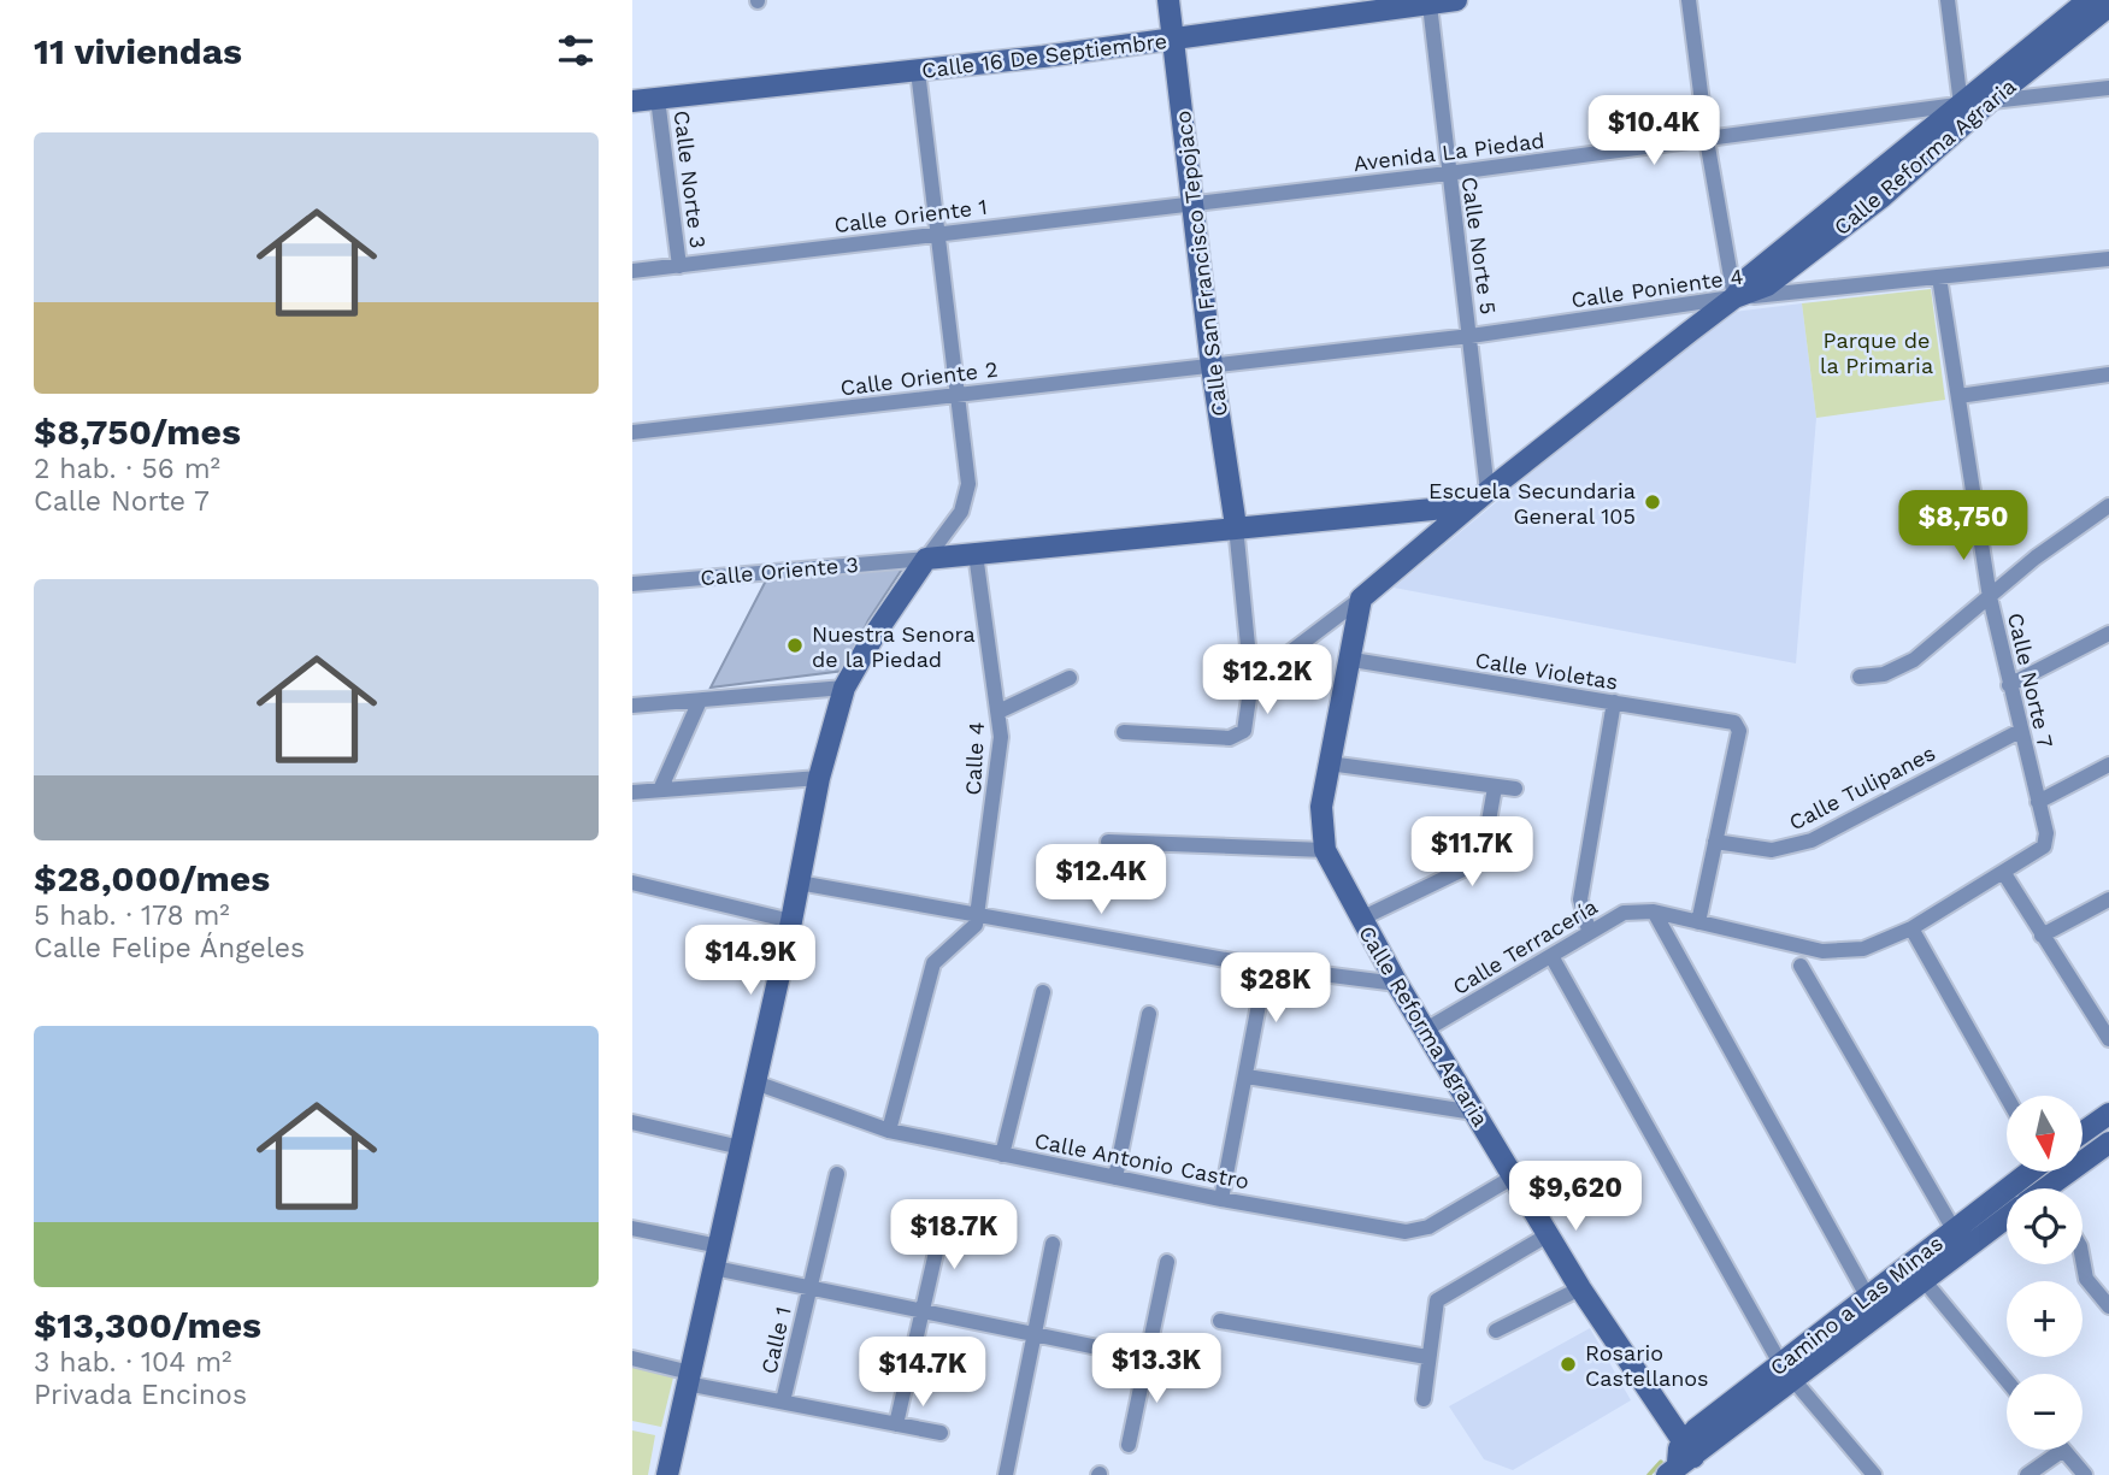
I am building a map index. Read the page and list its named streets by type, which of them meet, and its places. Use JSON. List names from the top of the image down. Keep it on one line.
{"streets":{"main road":["Calle 16 De Septiembre","Calle Reforma Agraria","Calle San Francisco Tepojaco","Camino a Las Minas"],"street":["Avenida La Piedad","Calle Norte 3","Calle Oriente 1","Calle Norte 5","Calle Poniente 4","Calle Oriente 2","Calle Oriente 3","Calle Violetas","Calle Norte 7","Calle 4","Calle Tulipanes","Calle Terracería","Calle Antonio Castro","Calle 1"]},"crossings":[["Calle 16 De Septiembre","Calle Norte 3"],["Calle 16 De Septiembre","Calle Norte 5"],["Calle 16 De Septiembre","Calle San Francisco Tepojaco"],["Avenida La Piedad","Calle Reforma Agraria"],["Avenida La Piedad","Calle Oriente 1"],["Avenida La Piedad","Calle Norte 5"],["Avenida La Piedad","Calle San Francisco Tepojaco"],["Calle Reforma Agraria","Calle Norte 5"],["Calle Reforma Agraria","Calle Poniente 4"],["Calle Reforma Agraria","Calle Violetas"],["Calle Reforma Agraria","Calle Terracería"],["Calle Reforma Agraria","Calle Antonio Castro"],["Calle Reforma Agraria","Camino a Las Minas"],["Calle Norte 3","Calle Oriente 1"],["Calle Oriente 1","Calle San Francisco Tepojaco"],["Calle Norte 5","Calle Poniente 4"],["Calle San Francisco Tepojaco","Calle Poniente 4"],["Calle San Francisco Tepojaco","Calle Oriente 2"],["Calle Poniente 4","Calle Oriente 2"],["Calle Poniente 4","Calle Norte 7"],["Calle Violetas","Calle Tulipanes"],["Calle Norte 7","Calle Tulipanes"],["Calle Norte 7","Calle Terracería"]],"parks":["Parque de la Primaria"],"places":["Escuela Secundaria General 105","Nuestra Senora de la Piedad","Rosario Castellanos"],"north":"bottom","page":{"heading":"11 viviendas","price":["$10.4K","$8,750","$12.2K","$11.7K","$12.4K","$14.9K","$28K","$9,620","$18.7K","$13.3K","$14.7K"],"list":[{"name":"$8,750/mes","note":"2 hab. · 56 m² · Calle Norte 7"},{"name":"$28,000/mes","note":"5 hab. · 178 m² · Calle Felipe Ángeles"},{"name":"$13,300/mes","note":"3 hab. · 104 m² · Privada Encinos"}],"map_buttons":["+","−"]}}
